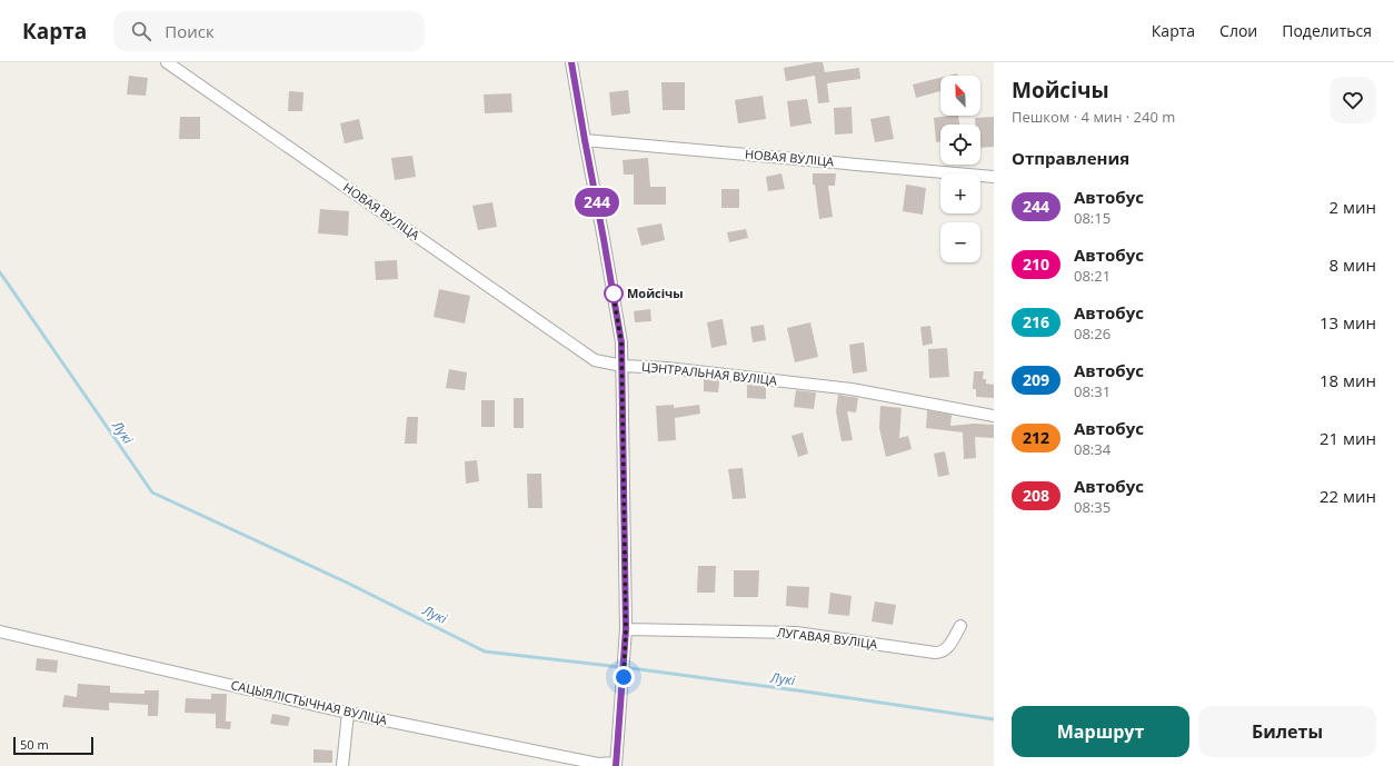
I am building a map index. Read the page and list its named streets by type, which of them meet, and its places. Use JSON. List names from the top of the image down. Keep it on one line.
{"streets":{"street":["НОВАЯ ВУЛІЦА","ЦЭНТРАЛЬНАЯ ВУЛІЦА","ЛУГАВАЯ ВУЛІЦА","САЦЫЯЛІСТЫЧНАЯ ВУЛІЦА"]},"crossings":[["НОВАЯ ВУЛІЦА","ЦЭНТРАЛЬНАЯ ВУЛІЦА"]],"water":["Лукі"],"places":["Мойсічы"],"lines":["bus line 244"],"scale_bar":"50 m","north":"top left","page":{"header":"Карта","search":"Поиск","nav":["Карта","Слои","Поделиться"],"on_map":"244","heading":[["Мойсічы","Пешком · 4 мин · 240 m"],"Отправления"],"map_buttons":["+","−"],"list":[{"mark":"244","name":"Автобус","note":"08:15","value":"2 мин"},{"mark":"210","name":"Автобус","note":"08:21","value":"8 мин"},{"mark":"216","name":"Автобус","note":"08:26","value":"13 мин"},{"mark":"209","name":"Автобус","note":"08:31","value":"18 мин"},{"mark":"212","name":"Автобус","note":"08:34","value":"21 мин"},{"mark":"208","name":"Автобус","note":"08:35","value":"22 мин"}],"buttons":["Маршрут","Билеты"],"scale":"50 m"}}
